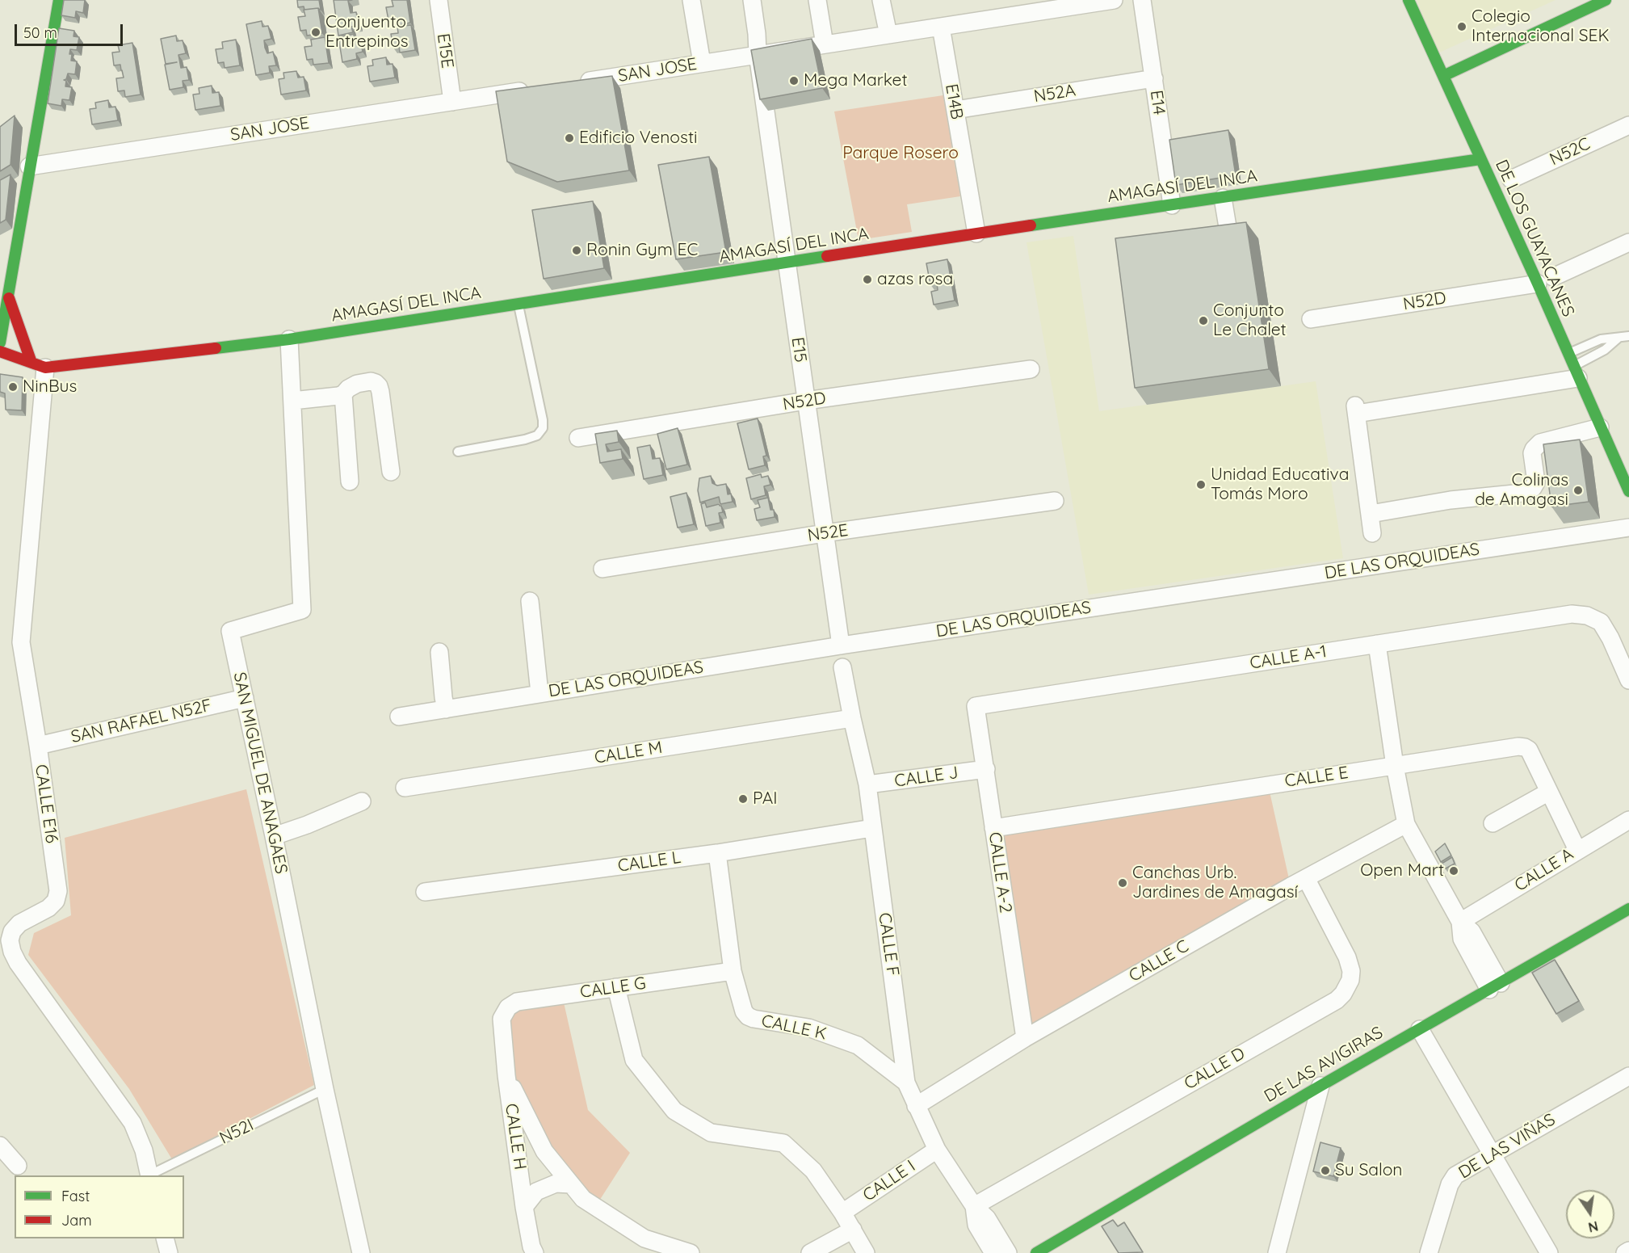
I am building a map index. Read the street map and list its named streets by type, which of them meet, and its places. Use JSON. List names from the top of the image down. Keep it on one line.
{"streets":{"street":["E15E","SAN JOSE","N52A","E14B","E14","N52C","AMAGASÍ DEL INCA","DE LOS GUAYACANES","N52D","E15","N52E","DE LAS ORQUIDEAS","CALLE A-1","SAN RAFAEL N52F","CALLE M","SAN MIGUEL DE ANAGAES","CALLE J","CALLE E","CALLE E16","CALLE L","CALLE A","CALLE A-2","CALLE F","CALLE C","CALLE G","CALLE K","DE LAS AVIGIRAS","CALLE D","CALLE H","DE LAS VIÑAS","CALLE I"],"lane":["N52I"]},"crossings":[["E15E","SAN JOSE"],["SAN JOSE","E14B"],["SAN JOSE","E15"],["N52A","E14B"],["N52A","E14"],["E14B","AMAGASÍ DEL INCA"],["E14","AMAGASÍ DEL INCA"],["AMAGASÍ DEL INCA","DE LOS GUAYACANES"],["AMAGASÍ DEL INCA","E15"],["AMAGASÍ DEL INCA","SAN MIGUEL DE ANAGAES"],["AMAGASÍ DEL INCA","CALLE E16"],["DE LOS GUAYACANES","N52D"],["N52D","E15"],["E15","N52E"],["E15","DE LAS ORQUIDEAS"],["CALLE A-1","CALLE A-2"],["SAN RAFAEL N52F","SAN MIGUEL DE ANAGAES"],["SAN RAFAEL N52F","CALLE E16"],["CALLE M","CALLE F"],["SAN MIGUEL DE ANAGAES","N52I"],["CALLE J","CALLE A-2"],["CALLE J","CALLE F"],["CALLE E","CALLE A"],["CALLE E","CALLE A-2"],["CALLE L","CALLE F"],["CALLE L","CALLE K"],["CALLE A-2","CALLE C"],["CALLE F","CALLE C"],["CALLE F","CALLE K"],["CALLE F","CALLE D"],["CALLE F","CALLE I"],["CALLE C","CALLE D"],["CALLE G","CALLE K"],["CALLE G","CALLE H"]],"parks":["Parque Rosero"],"places":["Colegio Internacional SEK","Conjuento Entrepinos","Mega Market","Edificio Venosti","Ronin Gym EC","azas rosa","Conjunto Le Chalet","NinBus","Unidad Educativa Tomás Moro","Colinas de Amagasi","PAI","Open Mart","Canchas Urb. Jardines de Amagasí","Su Salon"],"legend":["Fast","Jam"],"scale_bar":"50 m","north":"bottom"}
